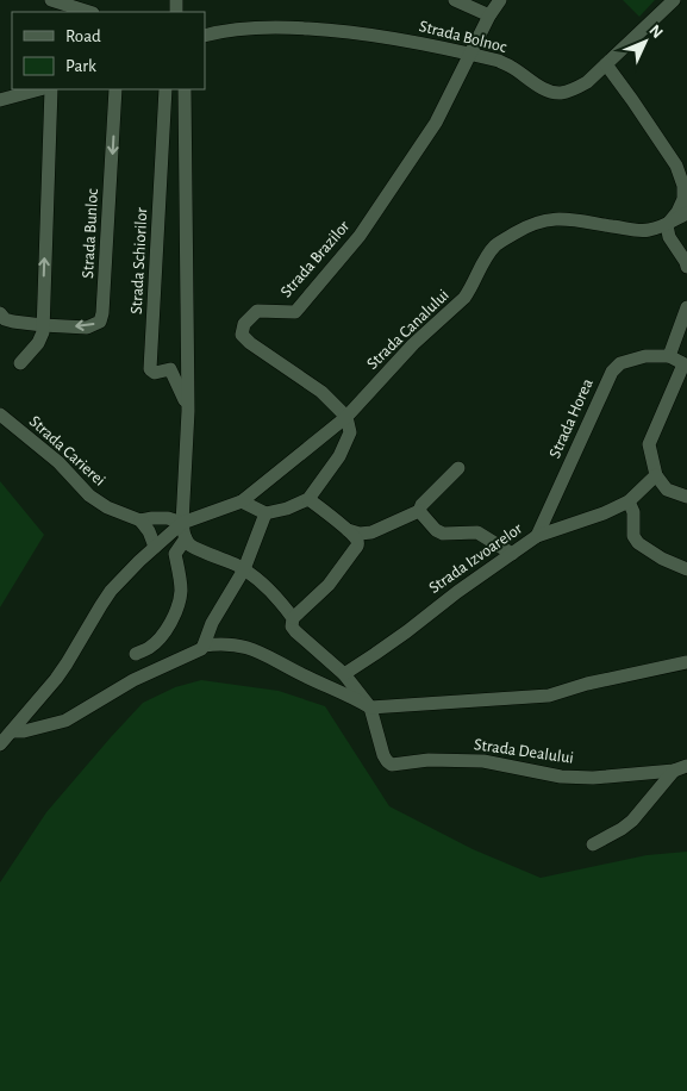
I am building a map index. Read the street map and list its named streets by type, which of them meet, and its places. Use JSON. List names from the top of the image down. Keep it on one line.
{"streets":{"street":["Strada Bolnoc","Strada Bunloc","Strada Brazilor","Strada Schiorilor","Strada Canalului","Strada Horea","Strada Carierei","Strada Izvoarelor","Strada Dealului"]},"crossings":[["Strada Bolnoc","Strada Brazilor"],["Strada Brazilor","Strada Canalului"],["Strada Schiorilor","Strada Canalului"],["Strada Schiorilor","Strada Carierei"],["Strada Canalului","Strada Carierei"],["Strada Horea","Strada Izvoarelor"]],"legend":["Road","Park"],"north":"top right"}
